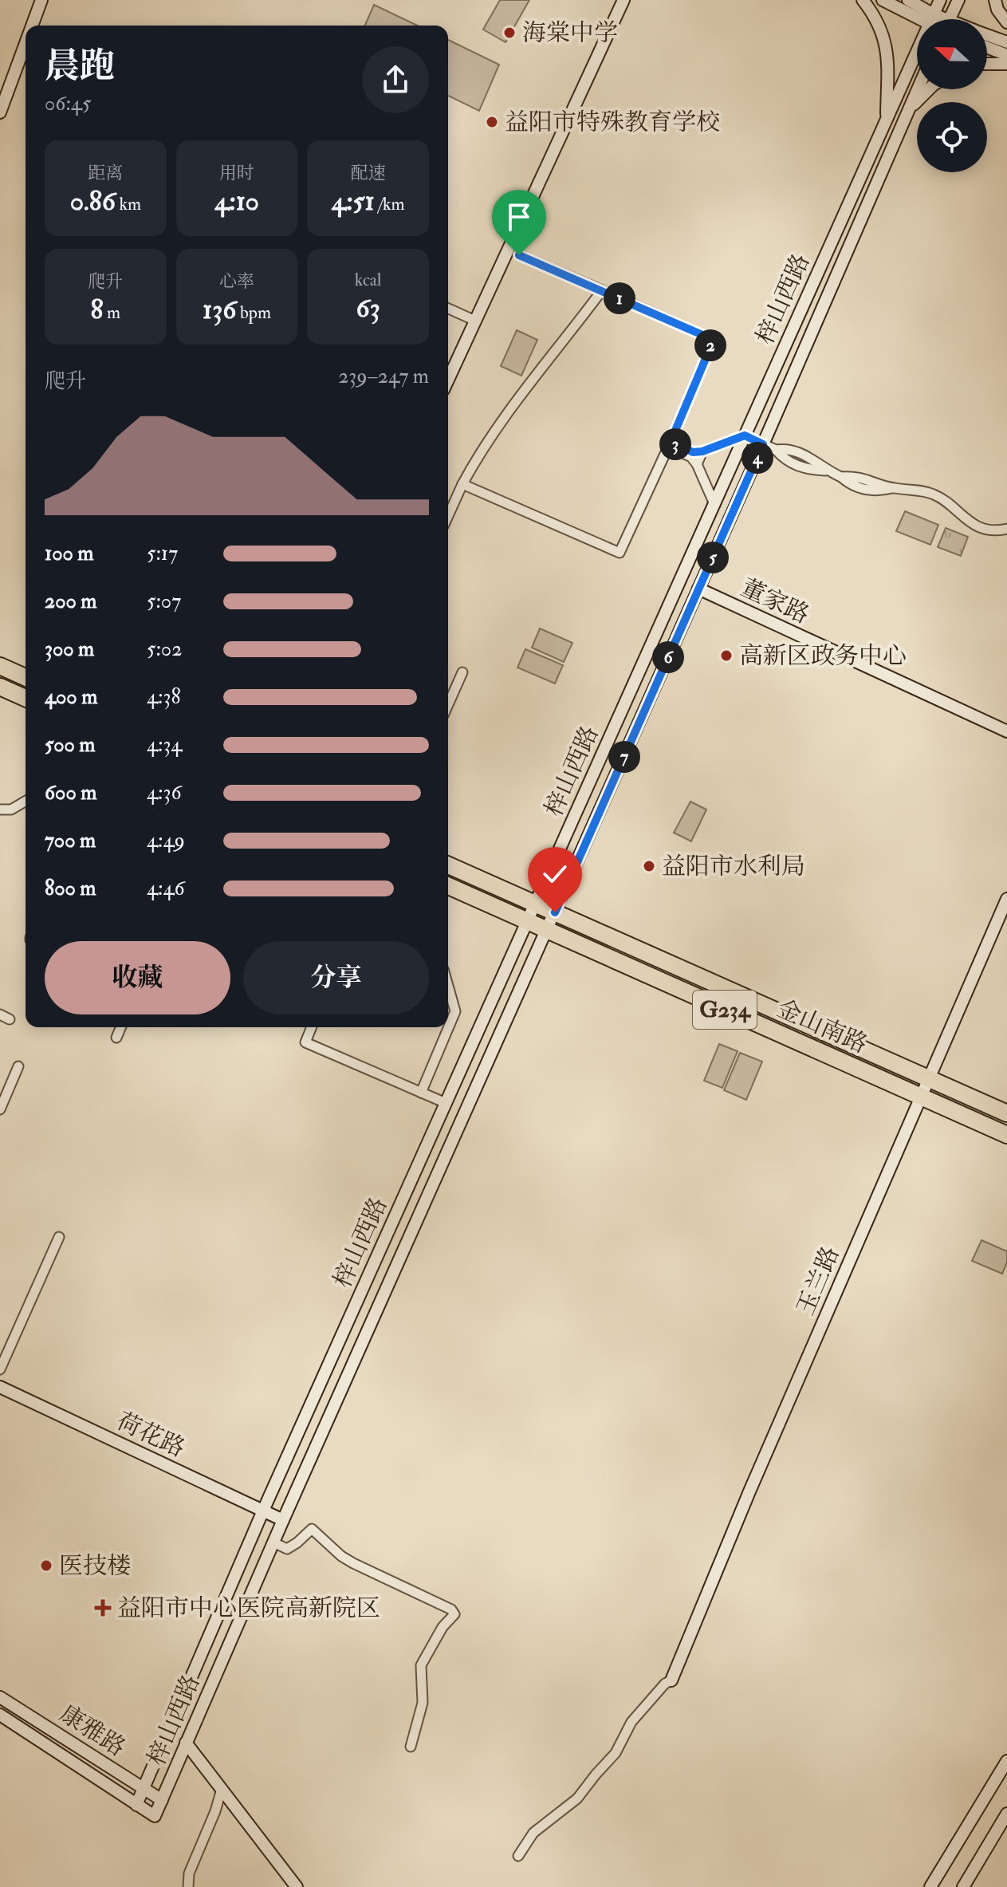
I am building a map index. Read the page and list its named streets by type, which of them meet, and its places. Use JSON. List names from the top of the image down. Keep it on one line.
{"streets":{"highway":["G234","金山南路"],"street":["梓山西路","董家路","玉兰路","荷花路","康雅路"]},"crossings":[["梓山西路","董家路"],["梓山西路","金山南路"],["梓山西路","荷花路"],["梓山西路","康雅路"],["金山南路","玉兰路"]],"places":{"other":["海棠中学","益阳市特殊教育学校","高新区政务中心","益阳市水利局","医技楼"],"health":["益阳市中心医院高新院区"]},"north":"left","page":{"heading":["晨跑","06:45"],"stats":[["距离","0.86 km"],["用时","4:10"],["配速","4:51 /km"],["爬升","8 m"],["心率","136 bpm"],["kcal","63"]],"pins":["1","2","3","4","5","6","7"],"chart":["爬升","239–247 m"],"list":[{"name":"100 m","note":"5:17"},{"name":"200 m","note":"5:07"},{"name":"300 m","note":"5:02"},{"name":"400 m","note":"4:38"},{"name":"500 m","note":"4:34"},{"name":"600 m","note":"4:36"},{"name":"700 m","note":"4:49"},{"name":"800 m","note":"4:46"}],"buttons":["收藏","分享"]}}
